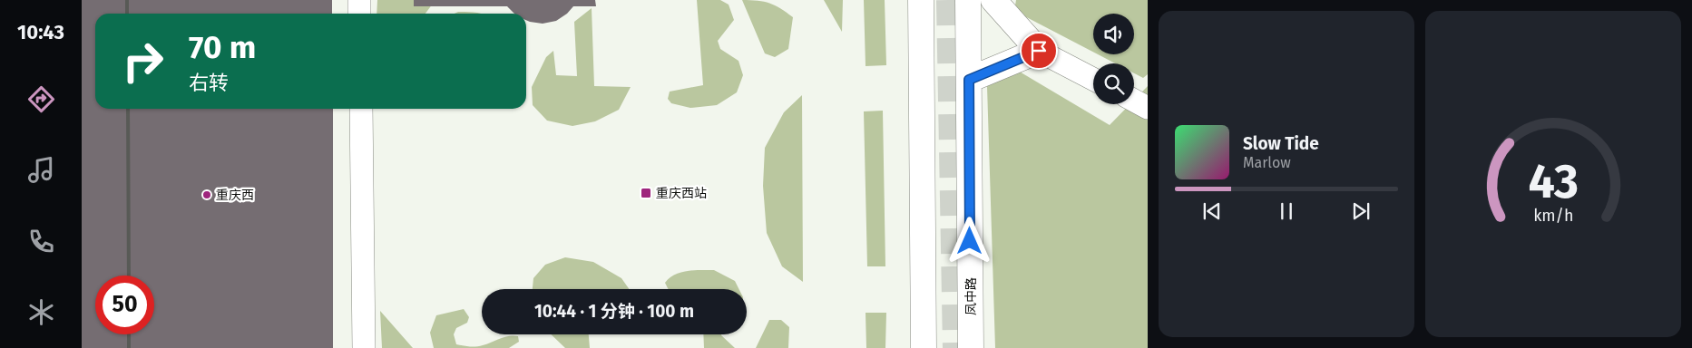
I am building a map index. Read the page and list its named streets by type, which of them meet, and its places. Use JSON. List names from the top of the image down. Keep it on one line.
{"streets":{"main road":["凤中路"]},"places":{"transit":["重庆西站"],"other":["重庆西"]},"page":{"tabs":"10:43","turn":["70 m","右转"],"song":["Slow Tide","Marlow"],"limit":"50","trip":"10:44 · 1 分钟 · 100 m","gauge":["43","km/h"]}}
